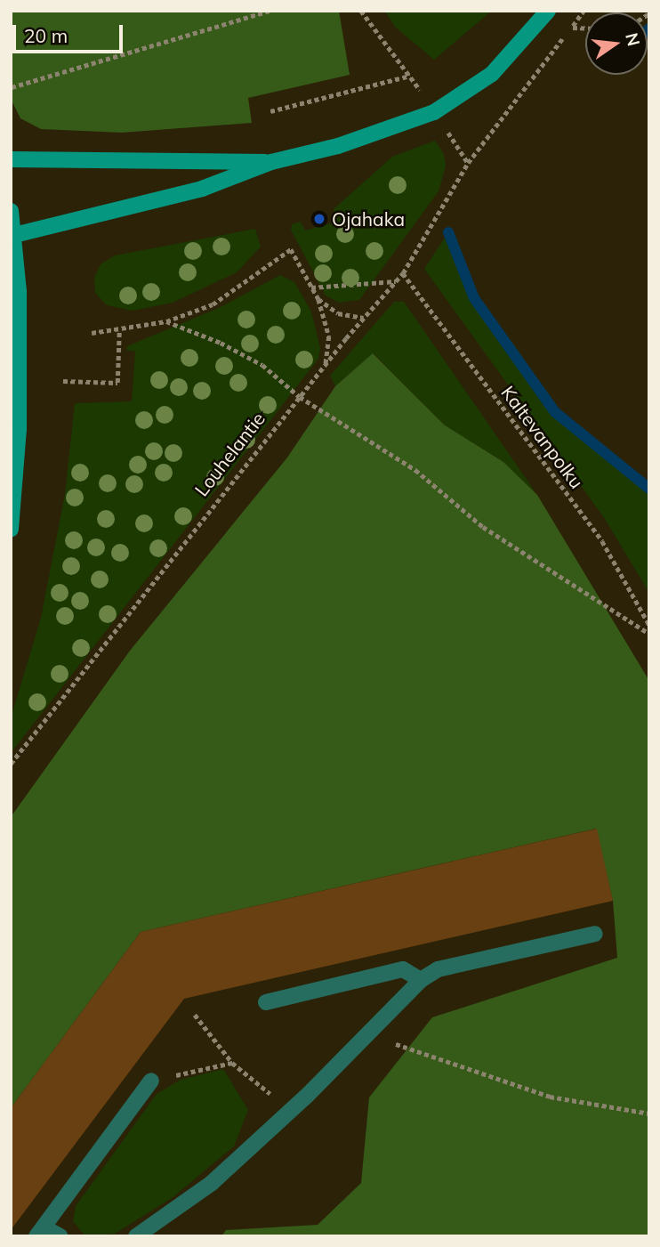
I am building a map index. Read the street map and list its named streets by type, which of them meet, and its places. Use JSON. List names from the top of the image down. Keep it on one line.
{"streets":{"path":["Kaltevanpolku","Louhelantie"]},"crossings":[["Kaltevanpolku","Louhelantie"]],"places":["Ojahaka"],"scale_bar":"20 m","north":"right"}
